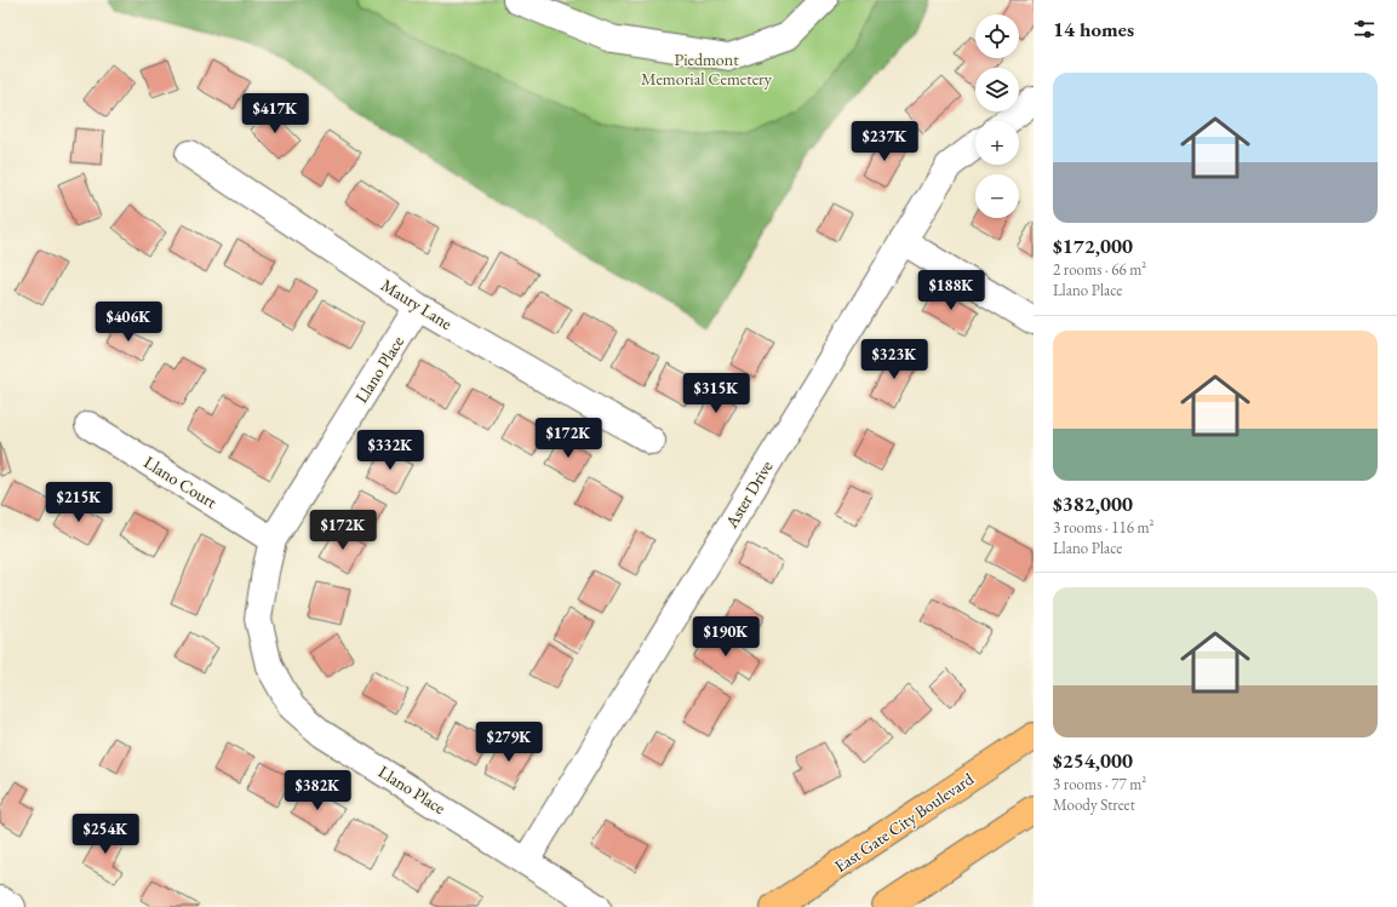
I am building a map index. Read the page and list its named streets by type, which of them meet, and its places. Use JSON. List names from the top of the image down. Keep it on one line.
{"streets":{"main road":["East Gate City Boulevard"],"street":["Maury Lane","Llano Place","Llano Court","Aster Drive"]},"crossings":[["Maury Lane","Llano Place"],["Llano Place","Llano Court"],["Llano Place","Aster Drive"]],"parks":["Piedmont Memorial Cemetery"],"page":{"heading":"14 homes","map_buttons":["+","−"],"list":[{"name":"$172,000","note":"2 rooms · 66 m² · Llano Place"},{"name":"$382,000","note":"3 rooms · 116 m² · Llano Place"},{"name":"$254,000","note":"3 rooms · 77 m² · Moody Street"}],"price":["$417K","$237K","$188K","$406K","$323K","$315K","$172K","$332K","$215K","$172K","$190K","$279K","$382K","$254K"]}}
